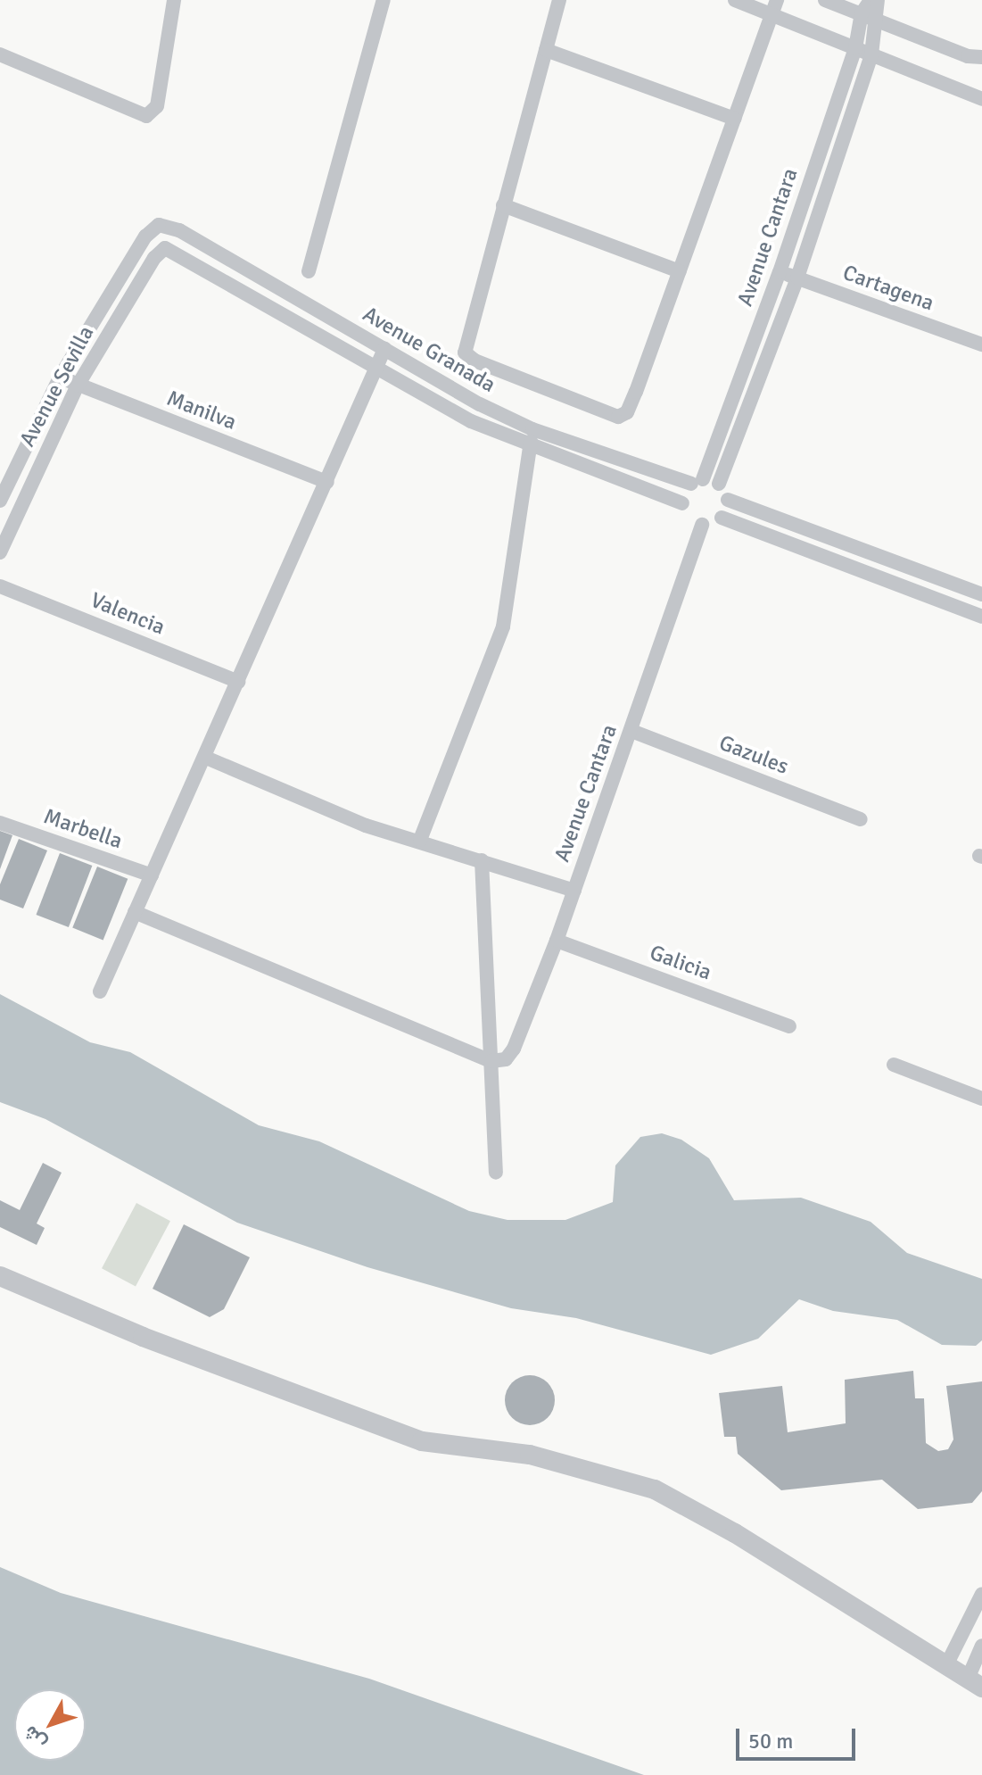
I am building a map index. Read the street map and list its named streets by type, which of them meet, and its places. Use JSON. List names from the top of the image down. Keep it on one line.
{"streets":{"street":["Avenue Cantara","Cartagena","Avenue Granada","Avenue Sevilla","Manilva","Valencia","Gazules","Marbella","Galicia"]},"crossings":[["Avenue Cantara","Cartagena"],["Avenue Cantara","Avenue Granada"],["Avenue Cantara","Gazules"],["Avenue Cantara","Galicia"],["Avenue Granada","Avenue Sevilla"],["Avenue Sevilla","Manilva"]],"scale_bar":"50 m","north":"bottom left"}
